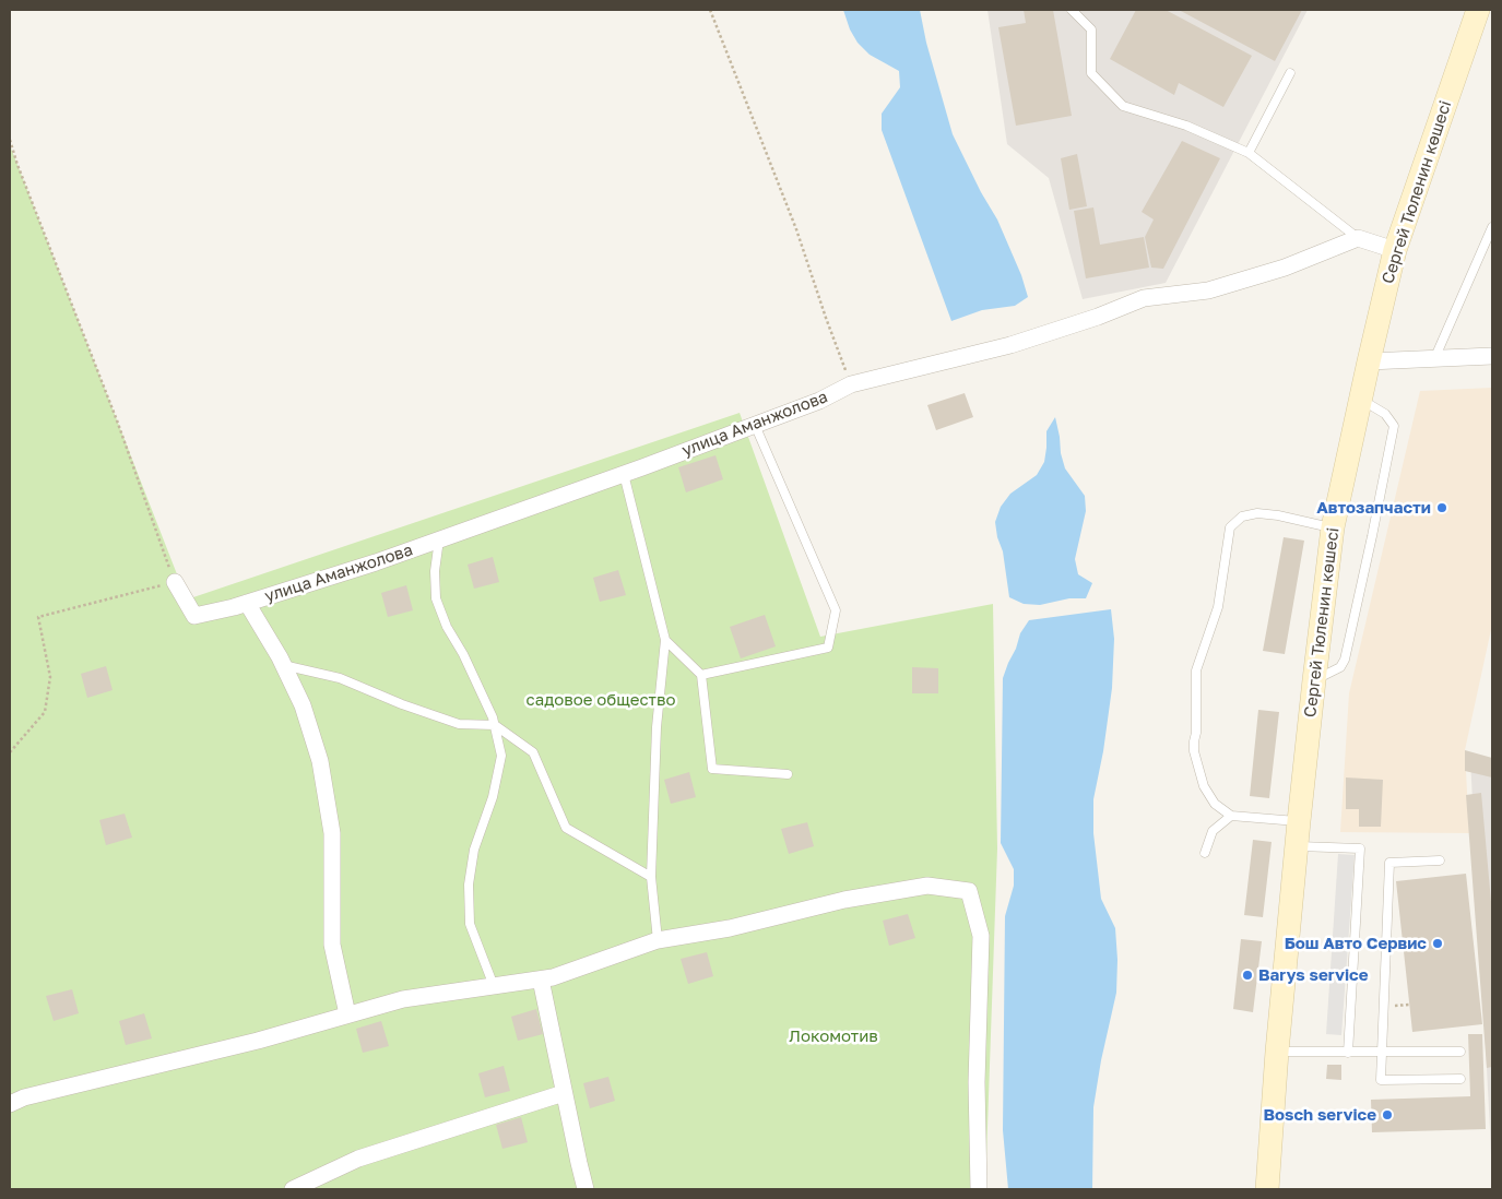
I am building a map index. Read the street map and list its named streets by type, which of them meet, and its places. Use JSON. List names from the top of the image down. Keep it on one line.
{"streets":{"main road":["Сергей Тюленин көшесі"],"street":["улица Аманжолова"]},"parks":["садовое общество","Локомотив"],"places":["Автозапчасти","Бош Авто Сервис","Barys service","Bosch service"]}
